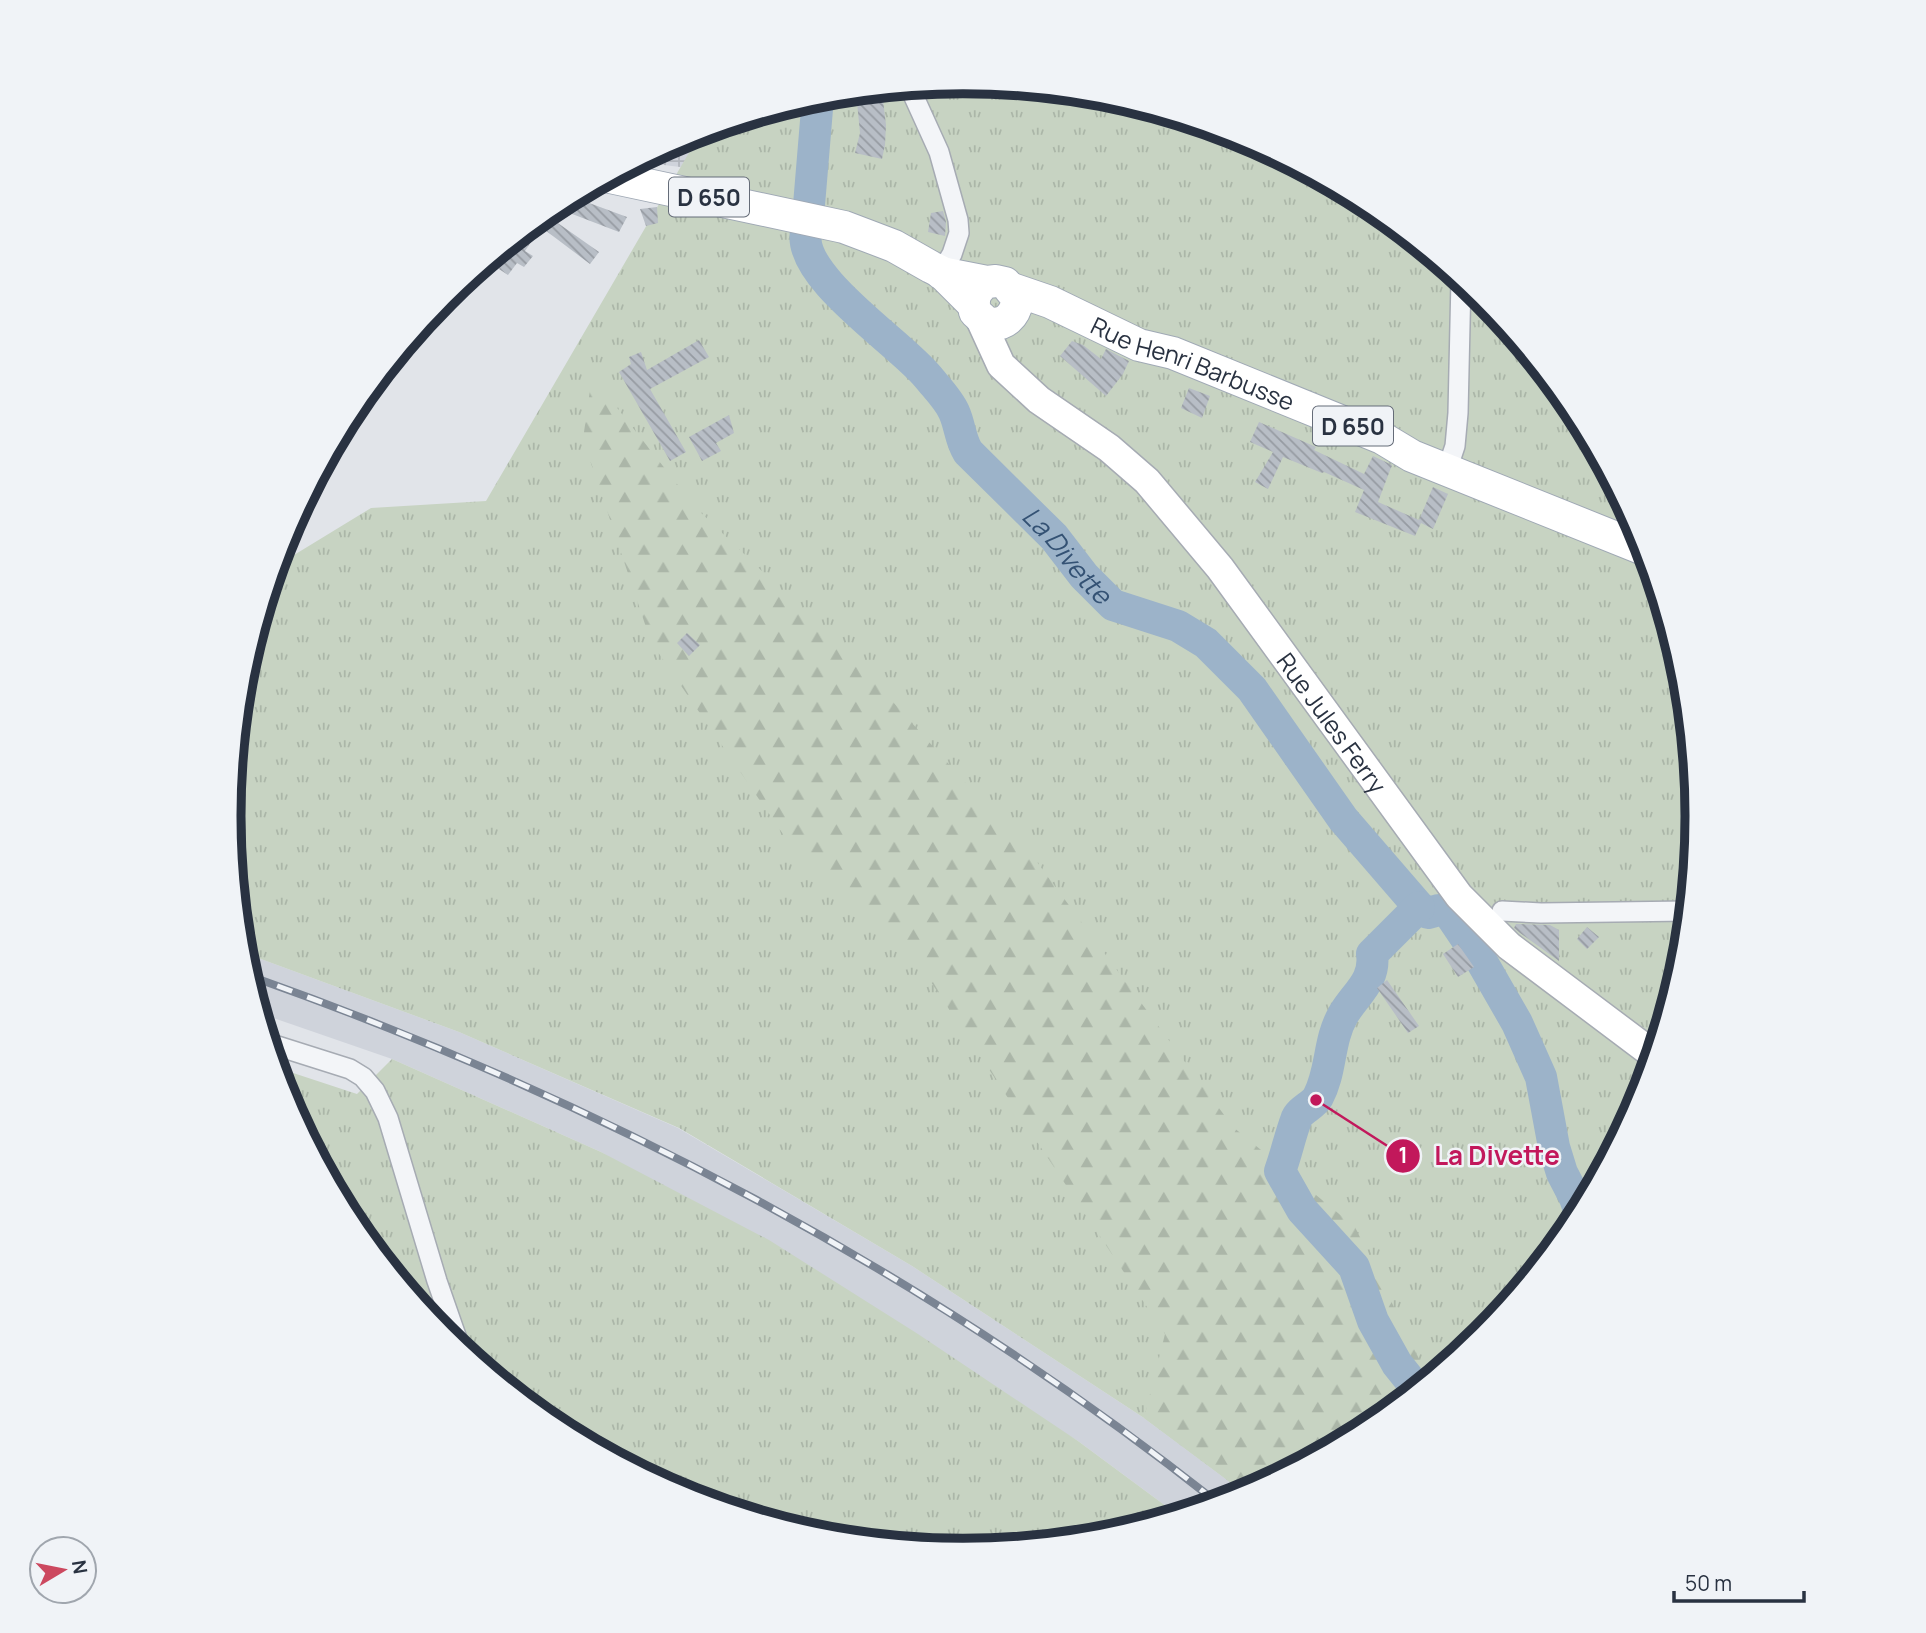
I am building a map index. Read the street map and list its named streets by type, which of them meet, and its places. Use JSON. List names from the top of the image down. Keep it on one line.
{"streets":{"main road":["D 650","Rue Henri Barbusse","Rue Jules Ferry"]},"crossings":[["D 650","Rue Henri Barbusse"],["D 650","Rue Jules Ferry"],["Rue Henri Barbusse","Rue Jules Ferry"]],"water":["La Divette"],"places":["La Divette"],"scale_bar":"50 m","north":"right"}
